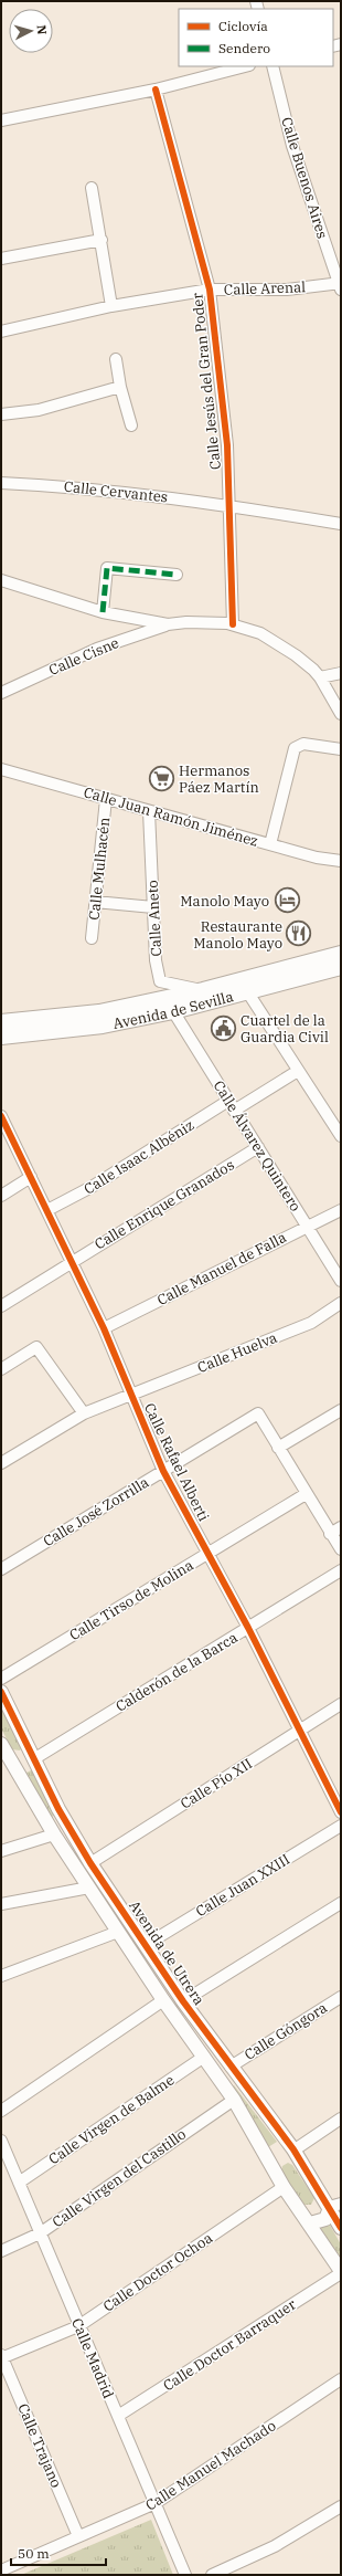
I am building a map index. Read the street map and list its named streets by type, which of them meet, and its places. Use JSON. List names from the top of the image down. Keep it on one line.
{"streets":{"main road":["Avenida de Sevilla"],"street":["Calle Buenos Aires","Calle Arenal","Calle Jesús del Gran Poder","Calle Cervantes","Calle Cisne","Calle Juan Ramón Jiménez","Calle Mulhacén","Calle Aneto","Calle Álvarez Quintero","Calle Isaac Albéniz","Calle Enrique Granados","Calle Manuel de Falla","Calle Huelva","Calle Rafael Alberti","Calle José Zorrilla","Calle Tirso de Molina","Calderón de la Barca","Calle Pío XII","Calle Juan XXIII","Avenida de Utrera","Calle Góngora","Calle Virgen de Balme","Calle Virgen del Castillo","Calle Doctor Ochoa","Calle Doctor Barraquer","Calle Madrid","Calle Trajano","Calle Manuel Machado"]},"crossings":[["Calle Buenos Aires","Calle Arenal"],["Calle Arenal","Calle Jesús del Gran Poder"],["Calle Jesús del Gran Poder","Calle Cervantes"],["Calle Juan Ramón Jiménez","Calle Mulhacén"],["Calle Juan Ramón Jiménez","Calle Aneto"],["Calle Aneto","Avenida de Sevilla"],["Avenida de Sevilla","Calle Álvarez Quintero"],["Calle Álvarez Quintero","Calle Isaac Albéniz"],["Calle Álvarez Quintero","Calle Enrique Granados"],["Calle Álvarez Quintero","Calle Manuel de Falla"],["Calle Isaac Albéniz","Calle Rafael Alberti"],["Calle Enrique Granados","Calle Rafael Alberti"],["Calle Manuel de Falla","Calle Rafael Alberti"],["Calle Huelva","Calle Rafael Alberti"],["Calle Rafael Alberti","Calle José Zorrilla"],["Calle Rafael Alberti","Calle Tirso de Molina"],["Calle Rafael Alberti","Calderón de la Barca"],["Calle Rafael Alberti","Calle Pío XII"],["Calderón de la Barca","Avenida de Utrera"],["Calle Pío XII","Avenida de Utrera"],["Calle Juan XXIII","Avenida de Utrera"],["Avenida de Utrera","Calle Góngora"],["Avenida de Utrera","Calle Virgen de Balme"],["Avenida de Utrera","Calle Virgen del Castillo"],["Avenida de Utrera","Calle Doctor Ochoa"],["Calle Virgen de Balme","Calle Madrid"],["Calle Virgen del Castillo","Calle Madrid"],["Calle Doctor Ochoa","Calle Madrid"],["Calle Doctor Ochoa","Calle Trajano"],["Calle Doctor Barraquer","Calle Madrid"],["Calle Madrid","Calle Manuel Machado"],["Calle Trajano","Calle Manuel Machado"]],"places":{"supermarket":["Hermanos Páez Martín"],"hotel":["Manolo Mayo"],"restaurant":["Restaurante Manolo Mayo"],"public building":["Cuartel de la Guardia Civil"]},"legend":["Ciclovía","Sendero"],"scale_bar":"50 m","north":"right"}
